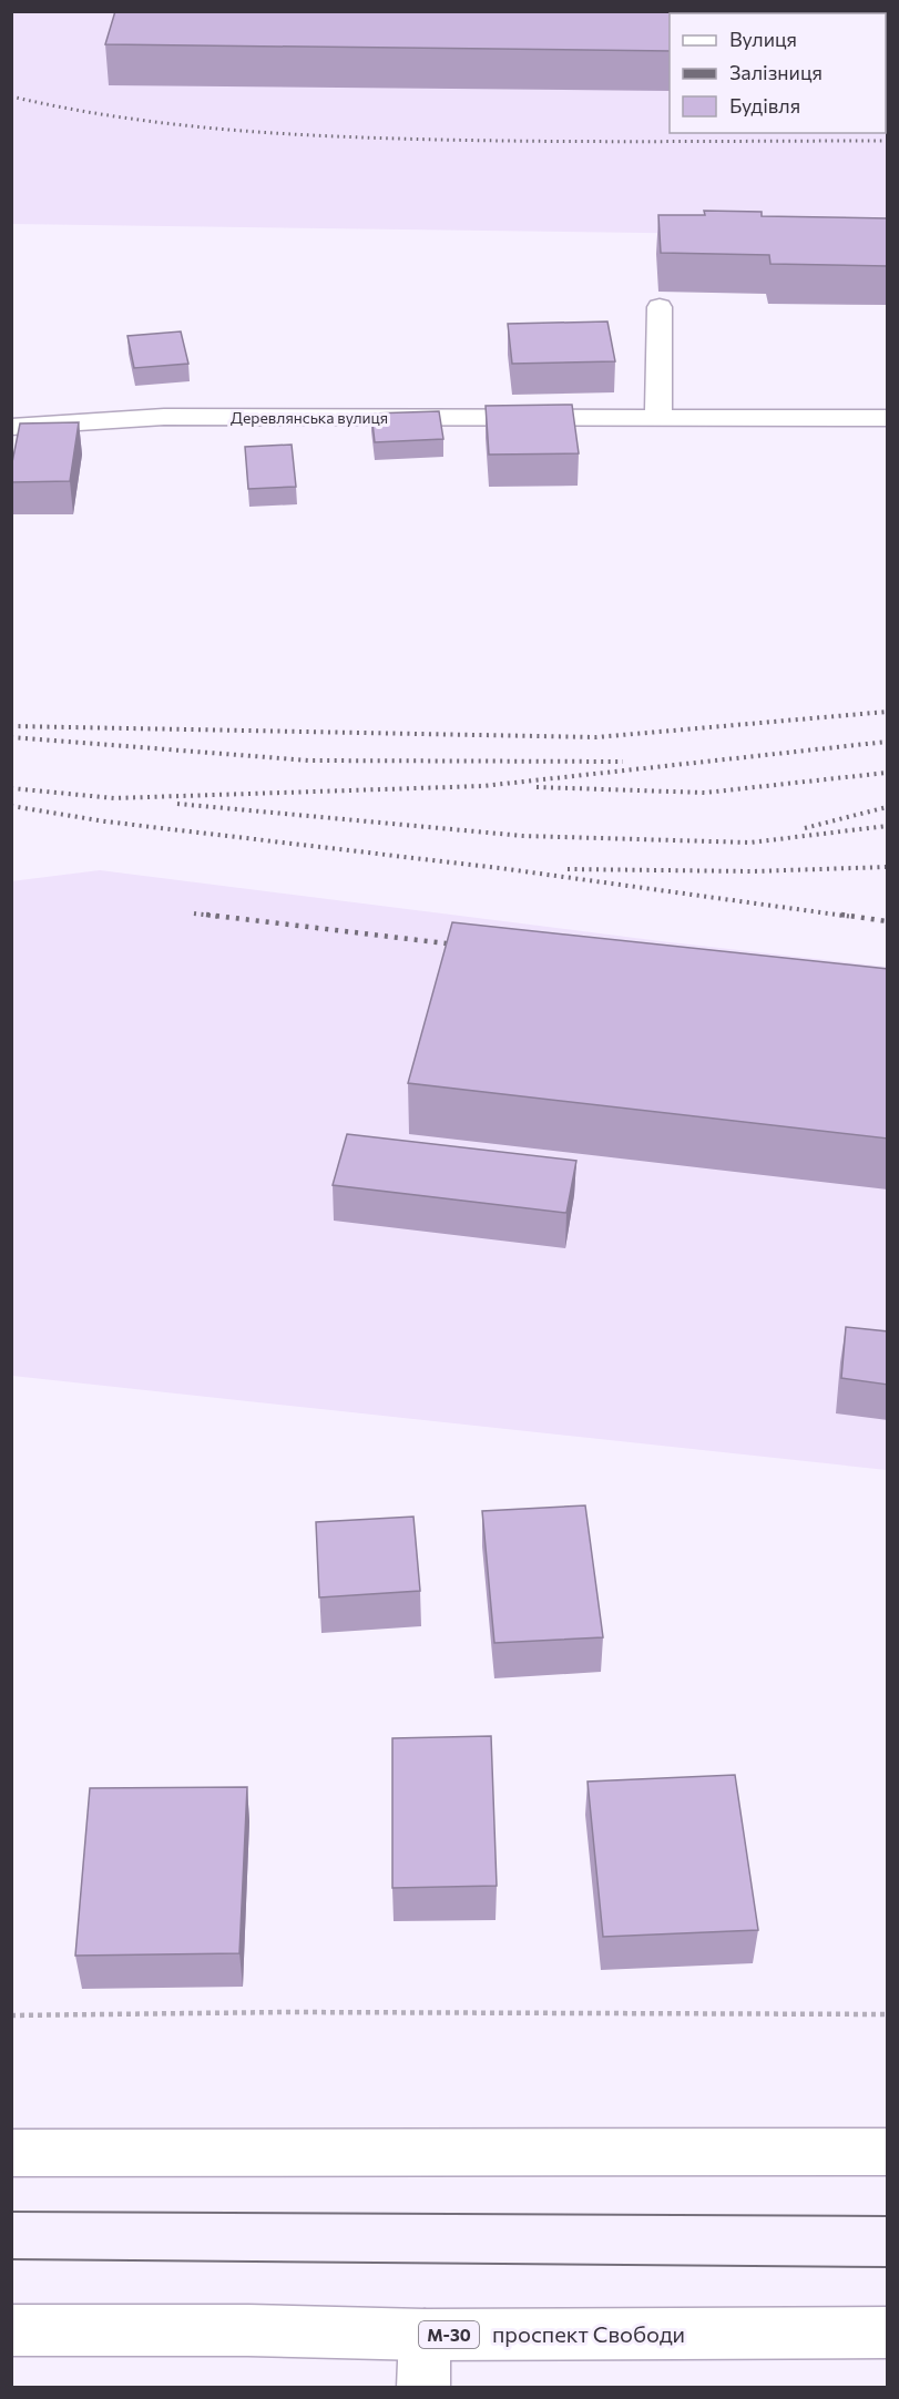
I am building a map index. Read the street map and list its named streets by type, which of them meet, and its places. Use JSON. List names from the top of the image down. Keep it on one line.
{"streets":{"main road":["Деревлянська вулиця","проспект Свободи","М-30"]},"legend":["Вулиця","Залізниця","Будівля"]}
